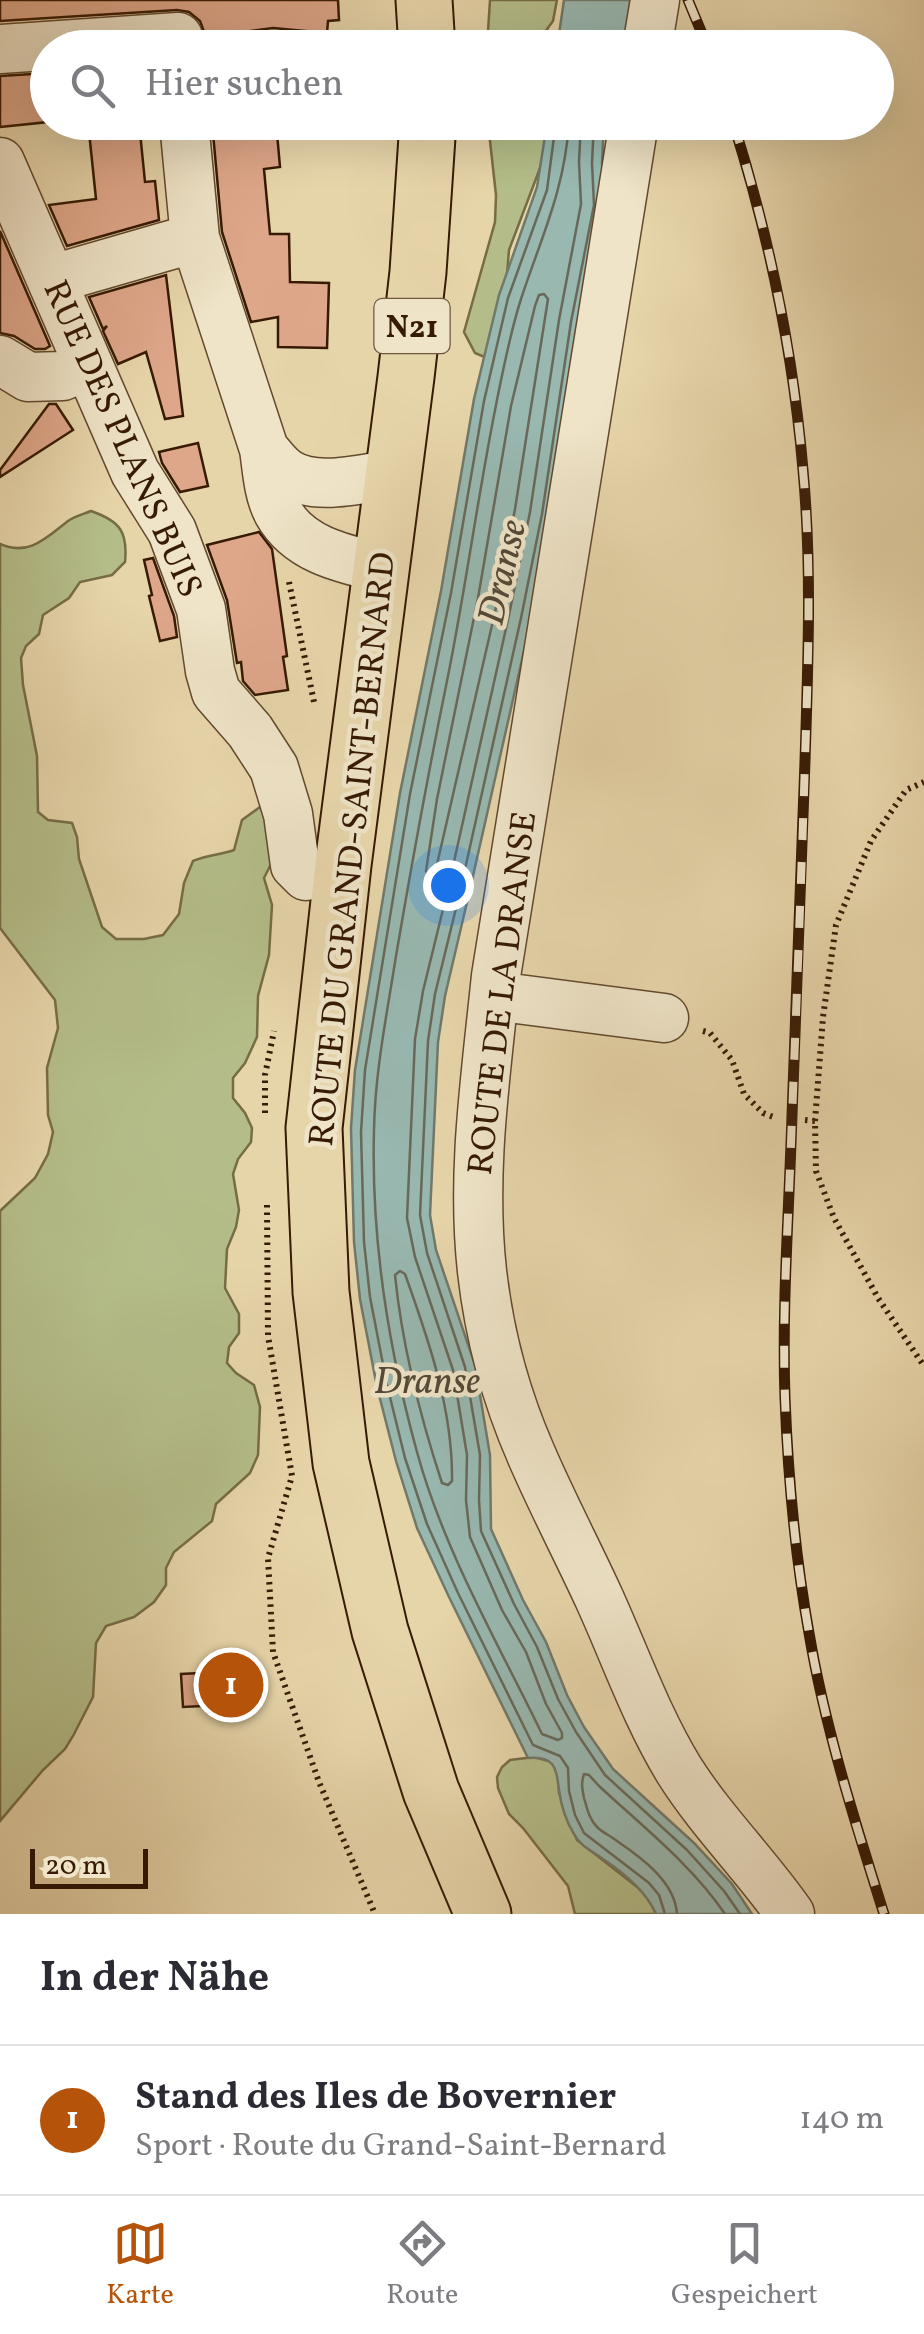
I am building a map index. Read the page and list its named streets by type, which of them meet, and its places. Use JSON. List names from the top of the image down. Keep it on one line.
{"streets":{"main road":["N21","ROUTE DU GRAND-SAINT-BERNARD"],"street":["RUE DES PLANS BUIS","ROUTE DE LA DRANSE"]},"water":["Dranse"],"scale_bar":"20 m","page":{"search":"Hier suchen","pins":"1","scale":"20 m","heading":"In der Nähe","list":[{"mark":"1","name":"Stand des Iles de Bovernier","note":"Sport · Route du Grand-Saint-Bernard","value":"140 m"}],"nav":["Karte","Route","Gespeichert"]}}
